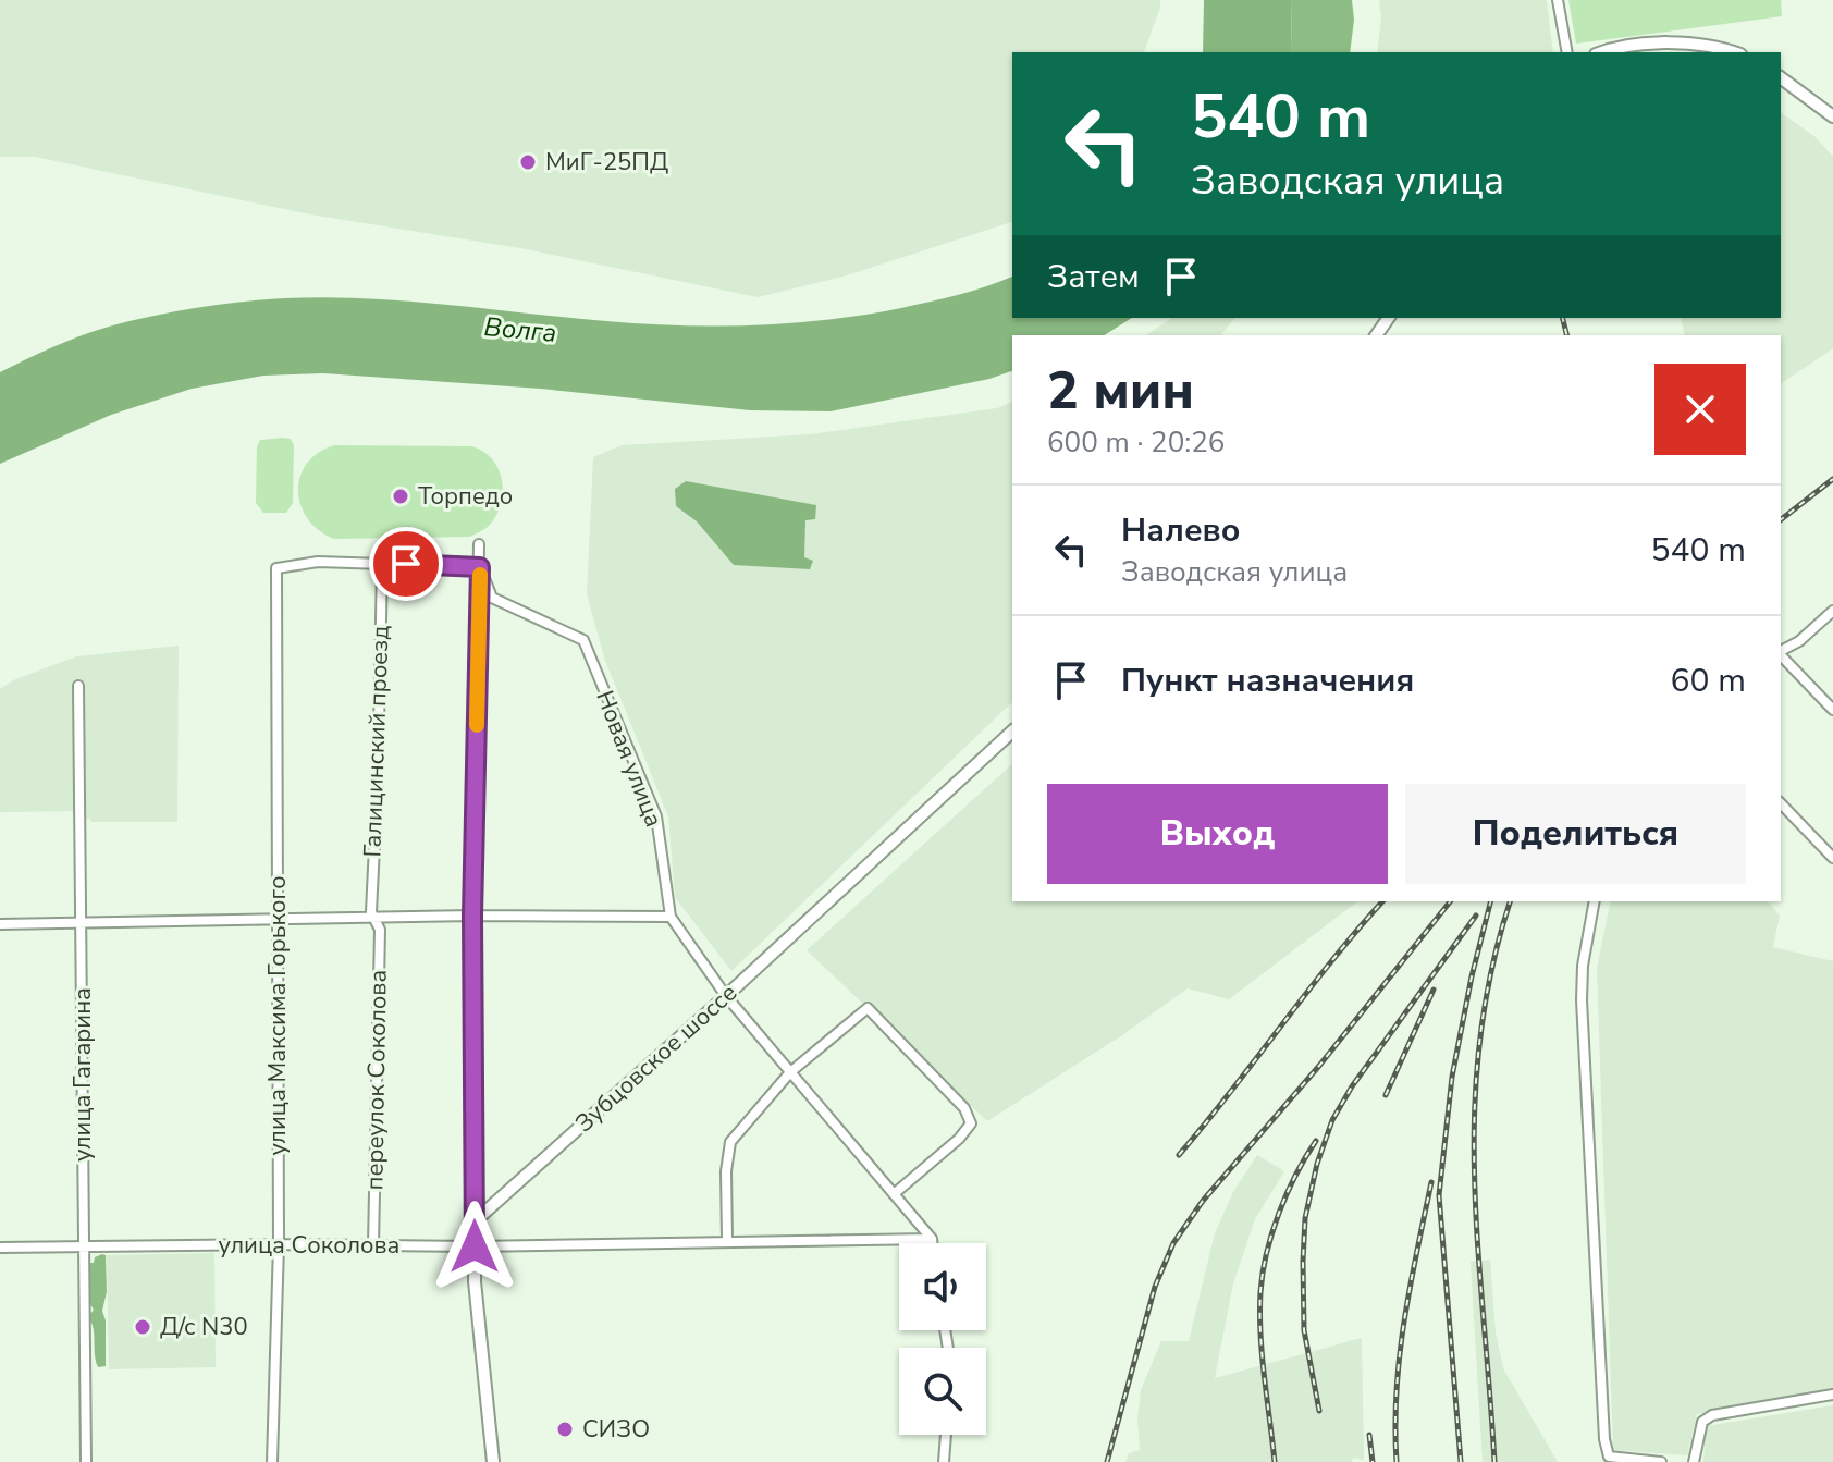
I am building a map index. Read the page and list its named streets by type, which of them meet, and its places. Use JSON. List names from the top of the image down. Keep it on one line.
{"streets":{"main road":["Зубцовское шоссе"],"street":["Галицинский проезд","Новая улица","улица Максима Горького","улица Гагарина","переулок Соколова","улица Соколова"]},"crossings":[["Галицинский проезд","улица Максима Горького"],["Галицинский проезд","переулок Соколова"],["Новая улица","Зубцовское шоссе"],["Новая улица","улица Соколова"],["улица Максима Горького","улица Соколова"],["улица Гагарина","улица Соколова"],["переулок Соколова","улица Соколова"]],"water":["Волга"],"places":["МиГ-25ПД","Торпедо","Д/с N30","СИЗО"],"page":{"turn":["540 m","Заводская улица"],"then":"Затем","heading":["2 мин","600 m · 20:26"],"list":[{"name":"Налево","note":"Заводская улица","value":"540 m"},{"name":"Пункт назначения","value":"60 m"}],"buttons":["Выход","Поделиться"]}}
